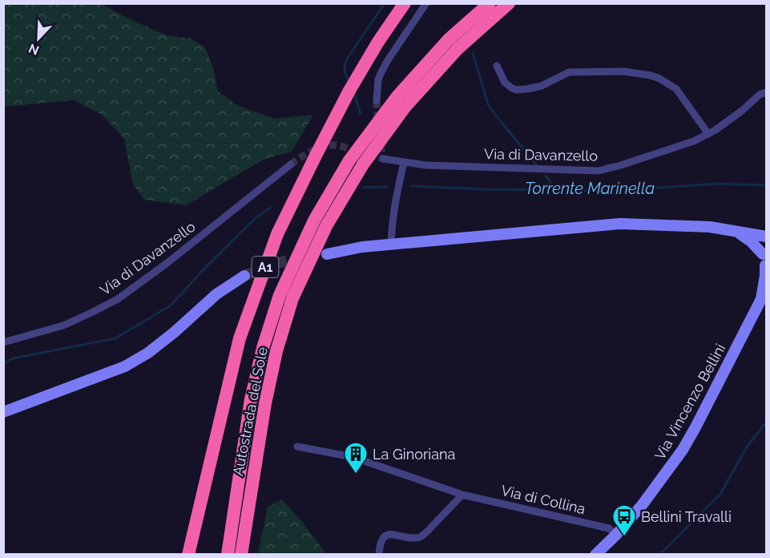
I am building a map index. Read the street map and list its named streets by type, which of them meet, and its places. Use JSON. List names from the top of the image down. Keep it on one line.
{"streets":{"highway":["A1","Autostrada del Sole"],"street":["Via di Davanzello","Via Vincenzo Bellini","Via di Collina"]},"crossings":[["Via Vincenzo Bellini","Via di Collina"]],"water":["Torrente Marinella"],"places":{"building":["La Ginoriana"],"bus stop":["Bellini Travalli"]},"north":"bottom left"}
